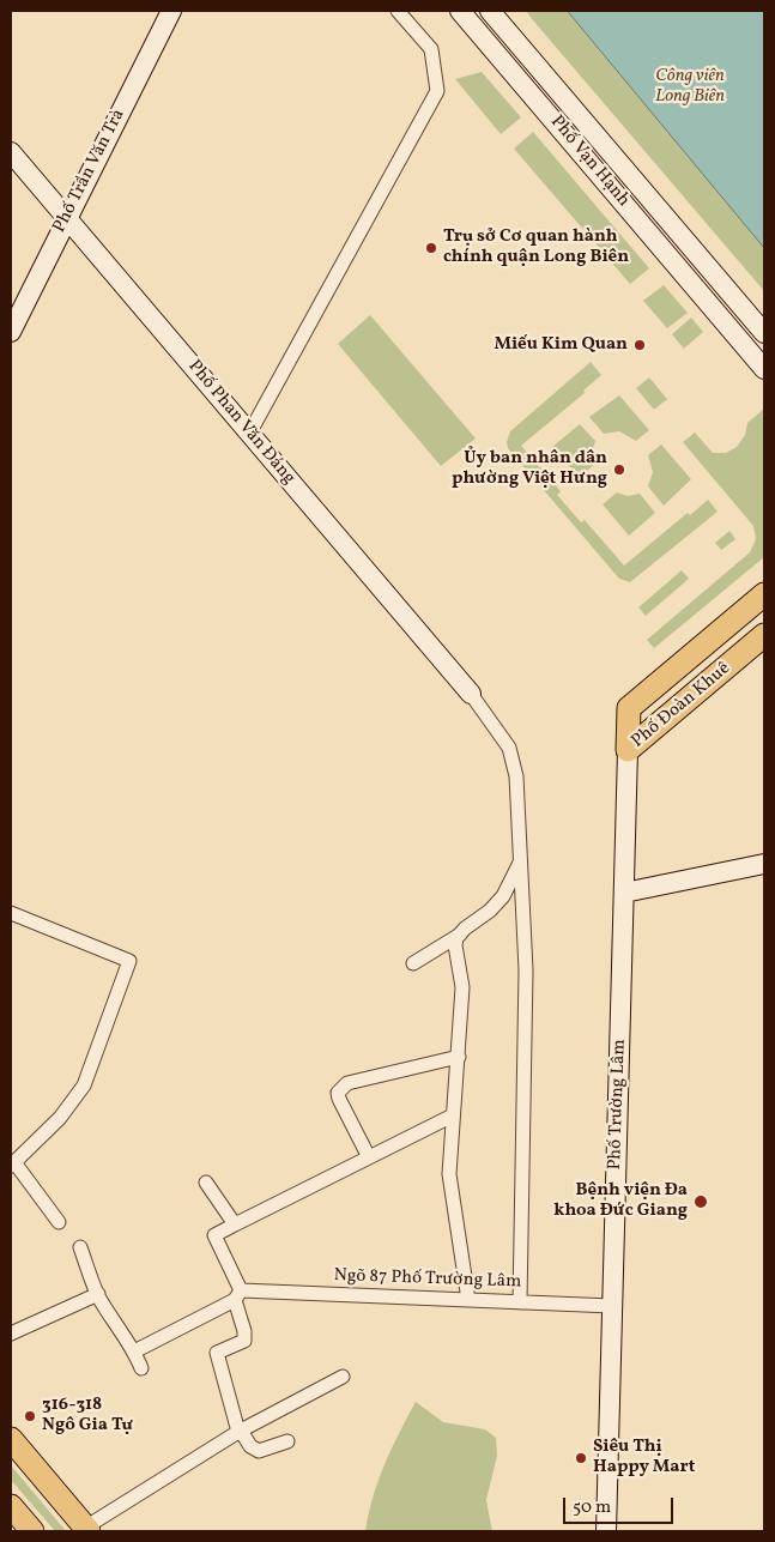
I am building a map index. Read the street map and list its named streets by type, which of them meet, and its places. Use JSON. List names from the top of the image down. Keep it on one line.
{"streets":{"main road":["Phố Đoàn Khuê"],"street":["Phố Vạn Hạnh","Phố Trần Văn Trà","Phố Phan Văn Đáng","Phố Trường Lâm","Ngõ 87 Phố Trường Lâm"]},"crossings":[["Phố Trần Văn Trà","Phố Phan Văn Đáng"],["Phố Đoàn Khuê","Phố Trường Lâm"],["Phố Trường Lâm","Ngõ 87 Phố Trường Lâm"]],"parks":["Công viên Long Biên"],"places":["Trụ sở Cơ quan hành chính quận Long Biên","Miếu Kim Quan","Ủy ban nhân dân phường Việt Hưng","Bệnh viện Đa khoa Đức Giang","316-318 Ngô Gia Tự","Siêu Thị Happy Mart"],"scale_bar":"50 m"}
